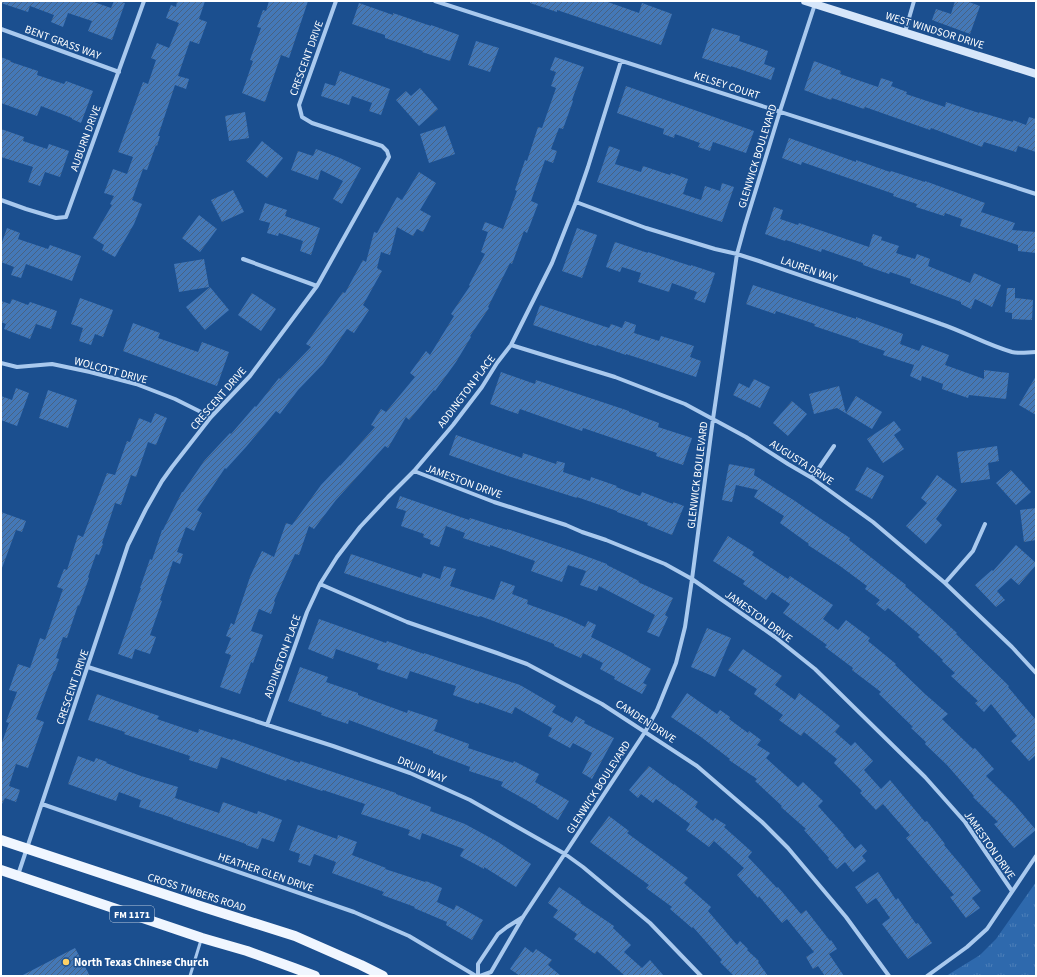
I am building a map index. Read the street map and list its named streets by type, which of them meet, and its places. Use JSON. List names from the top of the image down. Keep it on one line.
{"streets":{"main road":["CROSS TIMBERS ROAD","FM 1171"],"street":["WEST WINDSOR DRIVE","BENT GRASS WAY","CRESCENT DRIVE","KELSEY COURT","AUBURN DRIVE","GLENWICK BOULEVARD","LAUREN WAY","WOLCOTT DRIVE","ADDINGTON PLACE","AUGUSTA DRIVE","JAMESTON DRIVE","CAMDEN DRIVE","DRUID WAY","HEATHER GLEN DRIVE"]},"crossings":[["WEST WINDSOR DRIVE","GLENWICK BOULEVARD"],["BENT GRASS WAY","AUBURN DRIVE"],["CRESCENT DRIVE","WOLCOTT DRIVE"],["CRESCENT DRIVE","DRUID WAY"],["CRESCENT DRIVE","HEATHER GLEN DRIVE"],["CRESCENT DRIVE","CROSS TIMBERS ROAD"],["CRESCENT DRIVE","FM 1171"],["KELSEY COURT","GLENWICK BOULEVARD"],["KELSEY COURT","ADDINGTON PLACE"],["GLENWICK BOULEVARD","LAUREN WAY"],["GLENWICK BOULEVARD","AUGUSTA DRIVE"],["GLENWICK BOULEVARD","JAMESTON DRIVE"],["GLENWICK BOULEVARD","CAMDEN DRIVE"],["GLENWICK BOULEVARD","DRUID WAY"],["GLENWICK BOULEVARD","HEATHER GLEN DRIVE"],["LAUREN WAY","ADDINGTON PLACE"],["ADDINGTON PLACE","AUGUSTA DRIVE"],["ADDINGTON PLACE","JAMESTON DRIVE"],["ADDINGTON PLACE","CAMDEN DRIVE"],["ADDINGTON PLACE","DRUID WAY"]],"places":["North Texas Chinese Church"]}
